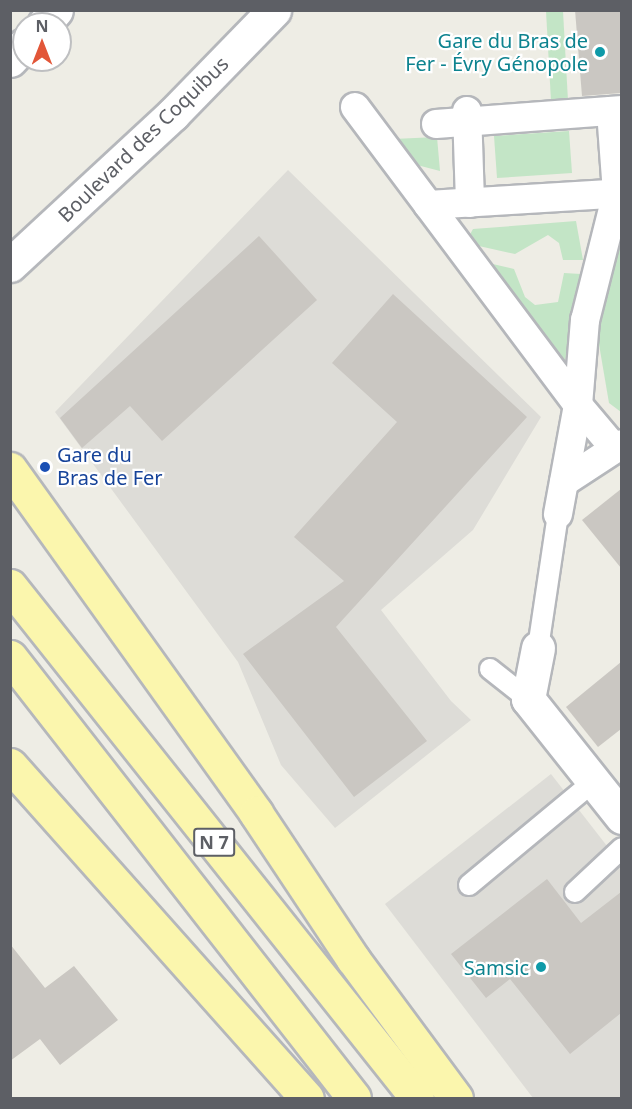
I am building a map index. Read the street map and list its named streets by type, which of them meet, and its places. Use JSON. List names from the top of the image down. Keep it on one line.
{"streets":{"main road":["Boulevard des Coquibus","N 7"]},"places":["Gare du Bras de Fer - Évry Génopole","Gare du Bras de Fer","Samsic"],"north":"top"}
